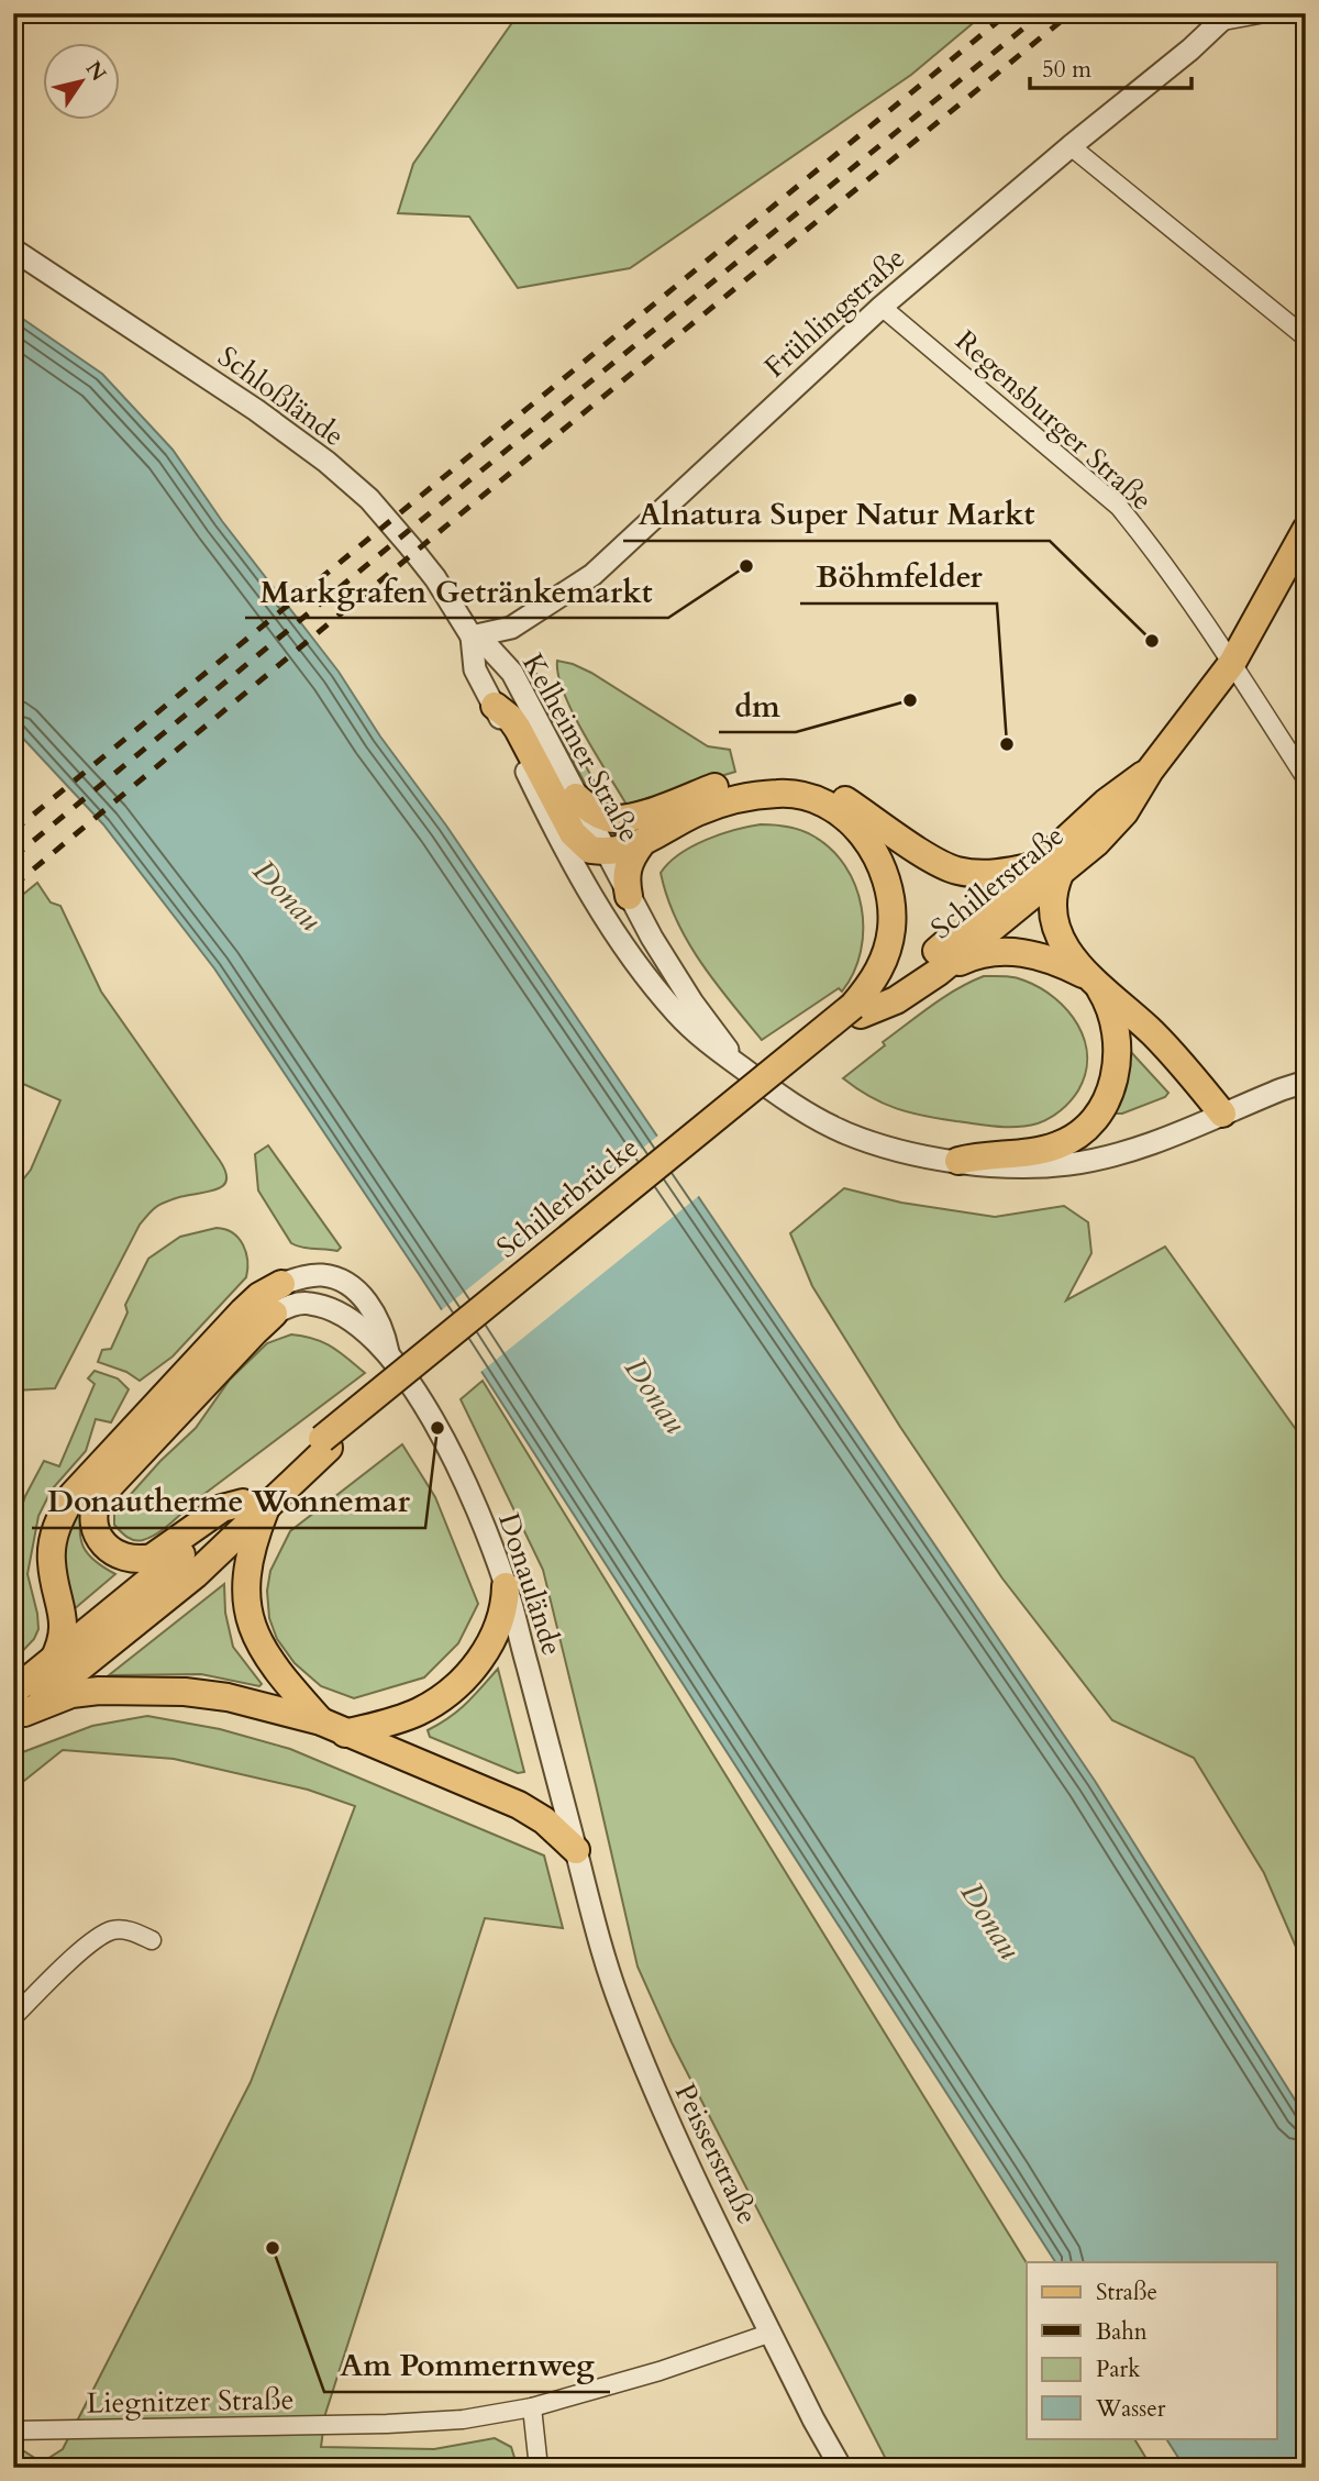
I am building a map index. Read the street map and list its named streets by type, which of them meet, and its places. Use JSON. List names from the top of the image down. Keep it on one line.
{"streets":{"main road":["Schillerstraße","Schillerbrücke"],"street":["Frühlingstraße","Schloßlände","Regensburger Straße","Kelheimer Straße","Donaulände","Peisserstraße","Liegnitzer Straße"]},"crossings":[["Frühlingstraße","Schloßlände"],["Frühlingstraße","Regensburger Straße"],["Frühlingstraße","Kelheimer Straße"],["Schloßlände","Kelheimer Straße"],["Regensburger Straße","Schillerstraße"],["Schillerstraße","Schillerbrücke"],["Donaulände","Peisserstraße"],["Peisserstraße","Liegnitzer Straße"]],"water":["Donau"],"places":["Markgrafen Getränkemarkt","Alnatura Super Natur Markt","dm","Böhmfelder","Donautherme Wonnemar","Am Pommernweg"],"legend":["Straße","Bahn","Park","Wasser"],"scale_bar":"50 m","north":"top right"}
